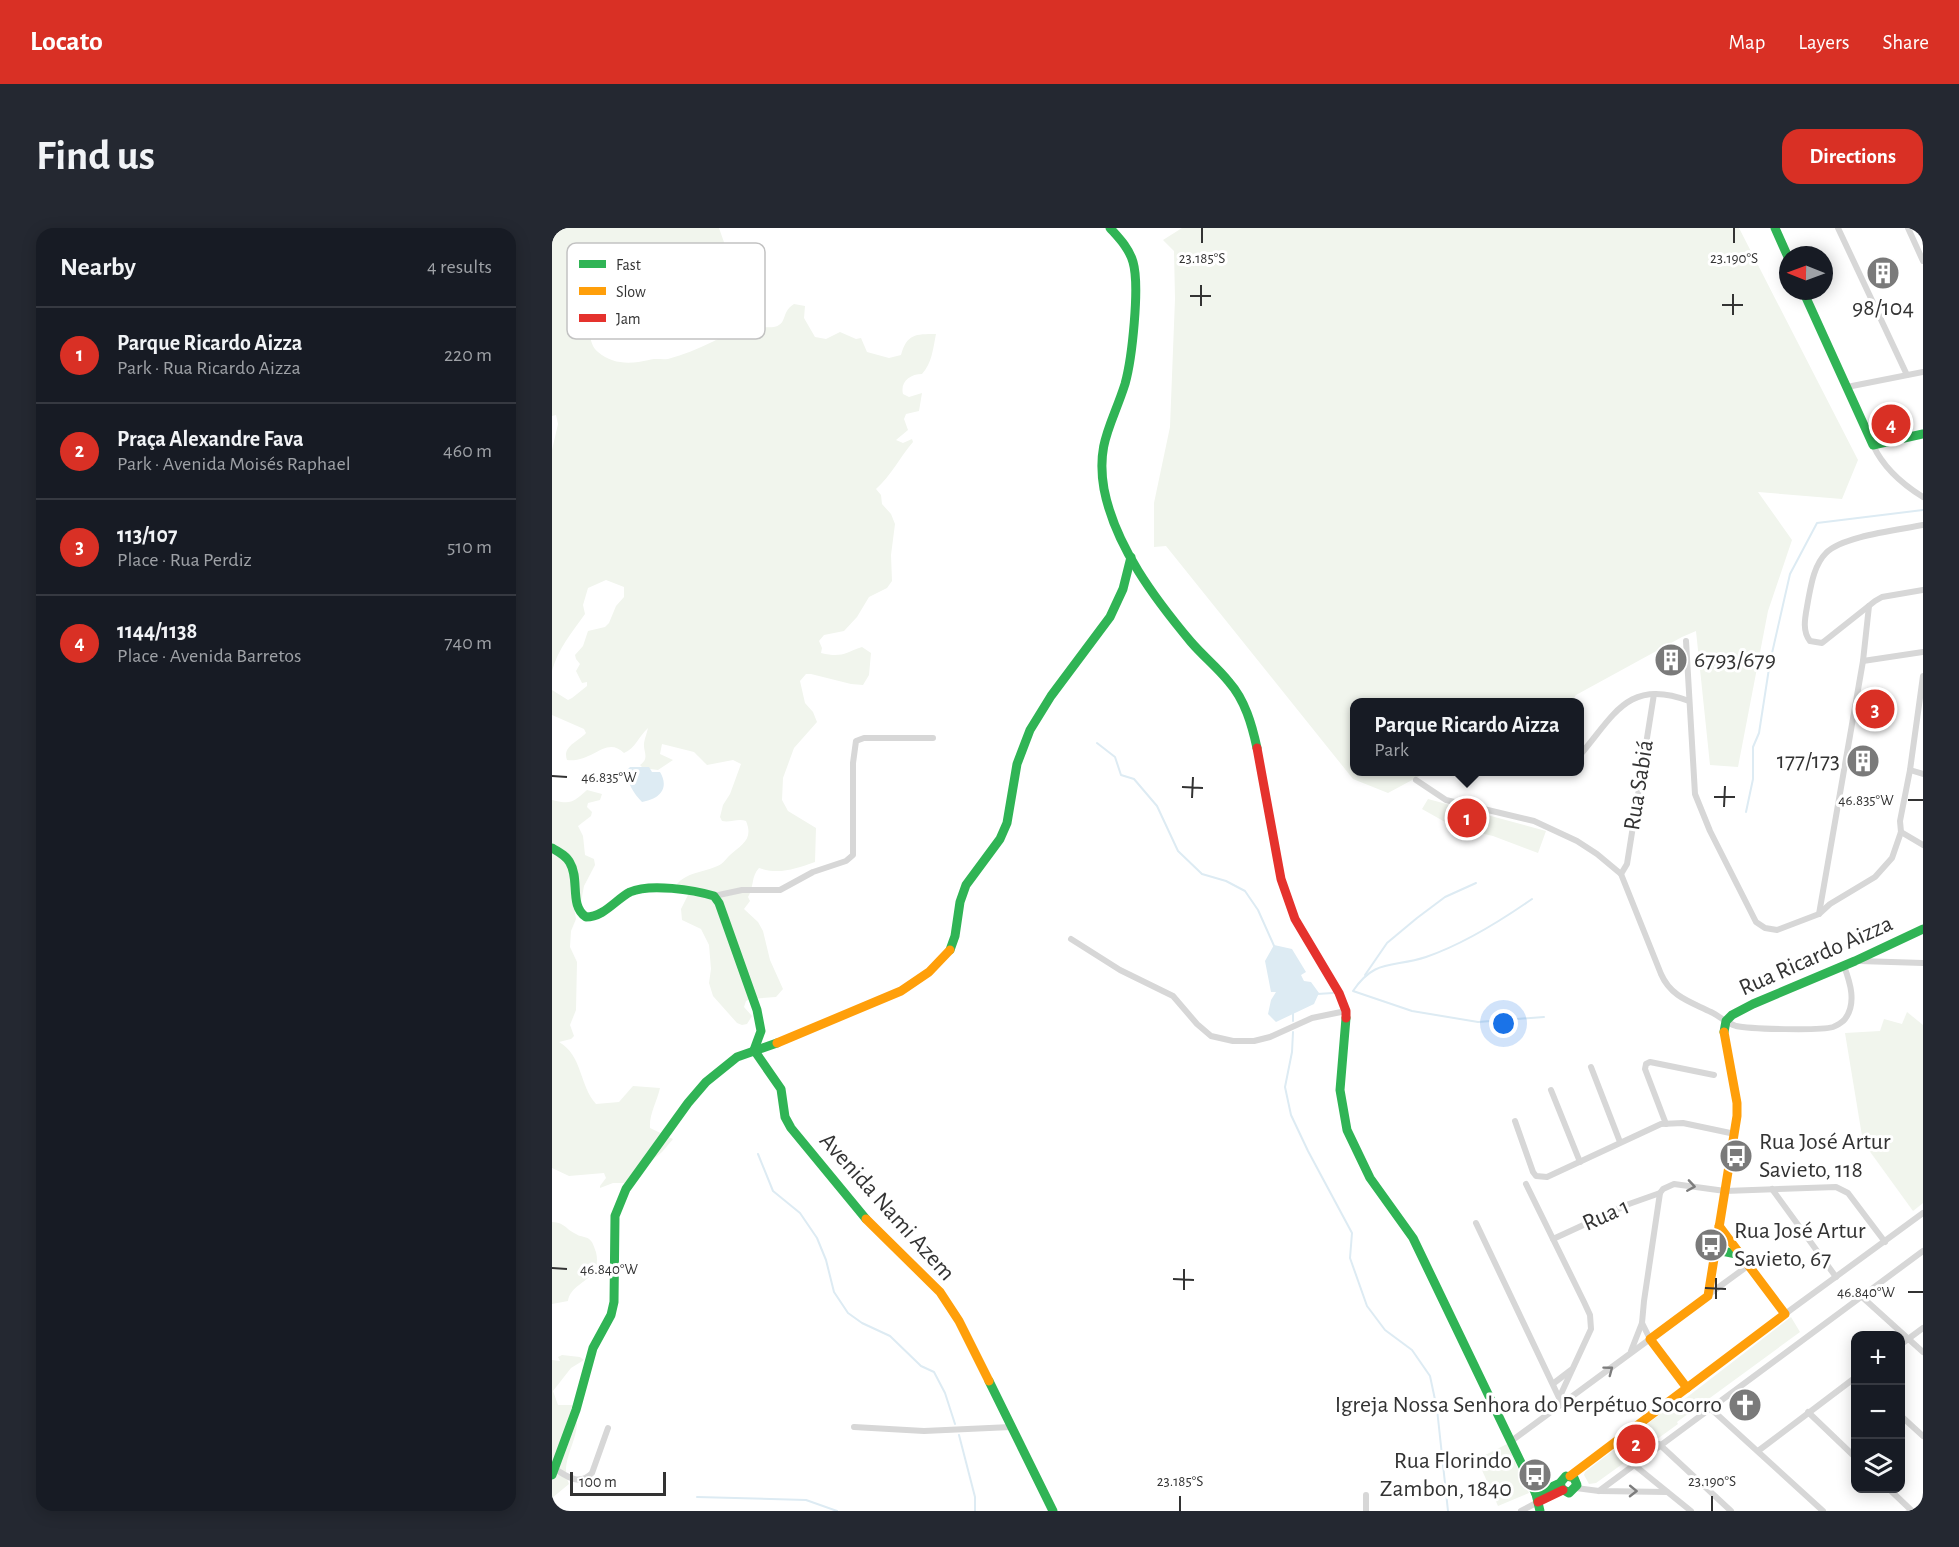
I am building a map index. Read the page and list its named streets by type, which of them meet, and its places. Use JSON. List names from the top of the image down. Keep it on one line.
{"streets":{"street":["Rua Sabiá","Rua Ricardo Aizza","Avenida Nami Azem","Rua 1"]},"crossings":[["Rua Sabiá","Rua Ricardo Aizza"]],"places":{"building":["98/104","6793/679","177/173"],"bus stop":["Rua José Artur Savieto, 118","Rua José Artur Savieto, 67","Rua Florindo Zambon, 1840"],"church":["Igreja Nossa Senhora do Perpétuo Socorro"]},"legend":["Fast","Slow","Jam"],"scale_bar":"100 m","north":"left","page":{"header":"Locato","nav":["Map","Layers","Share"],"buttons":"Directions","title":"Find us","heading":["Nearby","4 results"],"list":[{"mark":"1","name":"Parque Ricardo Aizza","note":"Park · Rua Ricardo Aizza","value":"220 m"},{"mark":"2","name":"Praça Alexandre Fava","note":"Park · Avenida Moisés Raphael","value":"460 m"},{"mark":"3","name":"113/107","note":"Place · Rua Perdiz","value":"510 m"},{"mark":"4","name":"1144/1138","note":"Place · Avenida Barretos","value":"740 m"}],"pins":["4","3","1","2"],"popup":["Parque Ricardo Aizza","Park"],"map_buttons":["+","−"],"scale":"100 m"},"coordinates":["23.185°S","23.190°S","46.835°W","46.840°W"]}
